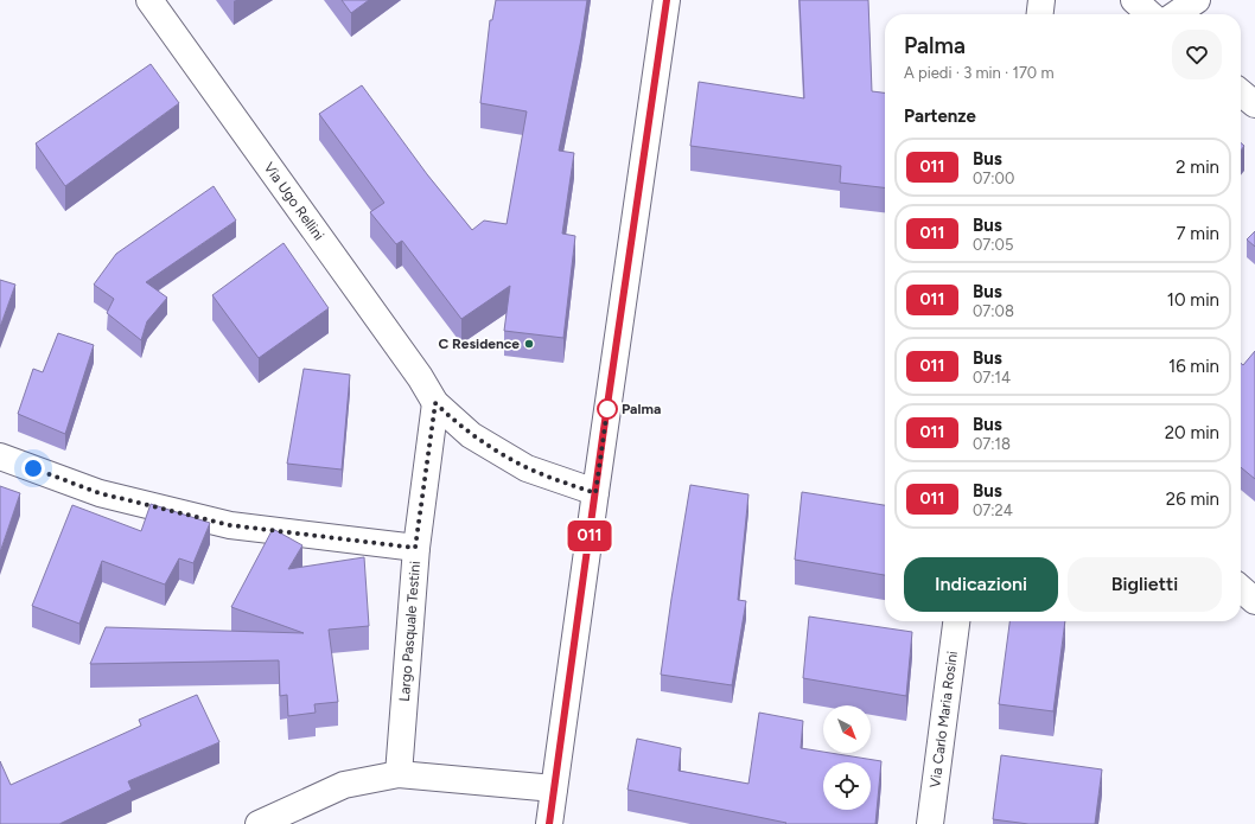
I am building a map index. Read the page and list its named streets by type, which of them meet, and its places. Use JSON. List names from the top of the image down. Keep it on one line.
{"streets":{"street":["Via Ugo Rellini","Largo Pasquale Testini","Via Carlo Maria Rosini"]},"crossings":[["Via Ugo Rellini","Largo Pasquale Testini"]],"places":["C Residence","Palma"],"lines":["bus line 011"],"north":"bottom right","page":{"on_map":"011","heading":[["Palma","A piedi · 3 min · 170 m"],"Partenze"],"list":[{"mark":"011","name":"Bus","note":"07:00","value":"2 min"},{"mark":"011","name":"Bus","note":"07:05","value":"7 min"},{"mark":"011","name":"Bus","note":"07:08","value":"10 min"},{"mark":"011","name":"Bus","note":"07:14","value":"16 min"},{"mark":"011","name":"Bus","note":"07:18","value":"20 min"},{"mark":"011","name":"Bus","note":"07:24","value":"26 min"}],"buttons":["Indicazioni","Biglietti"]}}
